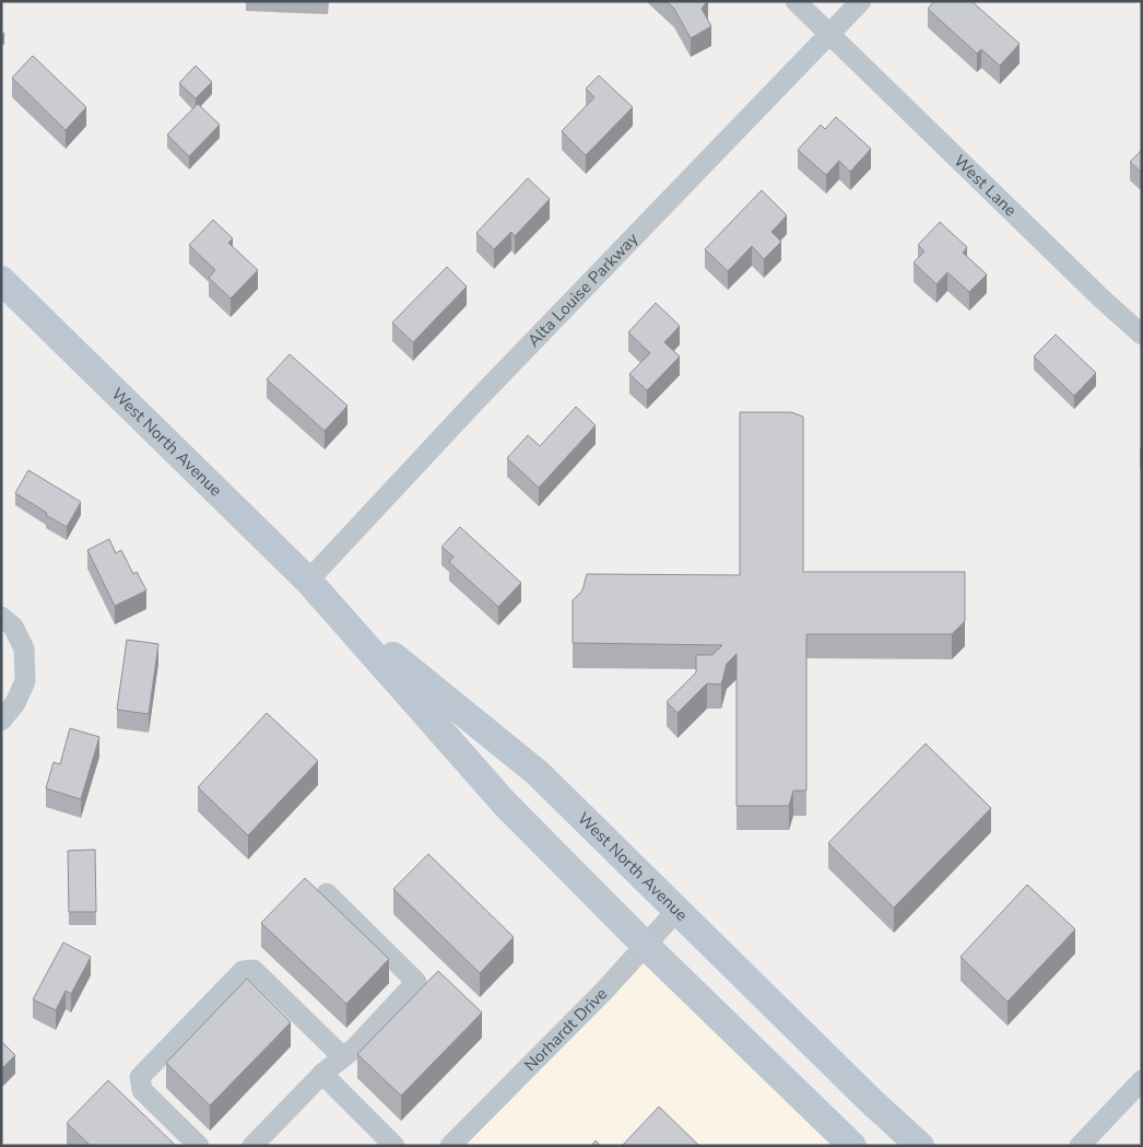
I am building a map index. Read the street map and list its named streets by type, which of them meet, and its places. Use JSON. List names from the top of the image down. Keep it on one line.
{"streets":{"main road":["West North Avenue"],"street":["West Lane","Alta Louise Parkway","Norhardt Drive"]},"crossings":[["West Lane","Alta Louise Parkway"],["Alta Louise Parkway","West North Avenue"],["West North Avenue","Norhardt Drive"]]}
